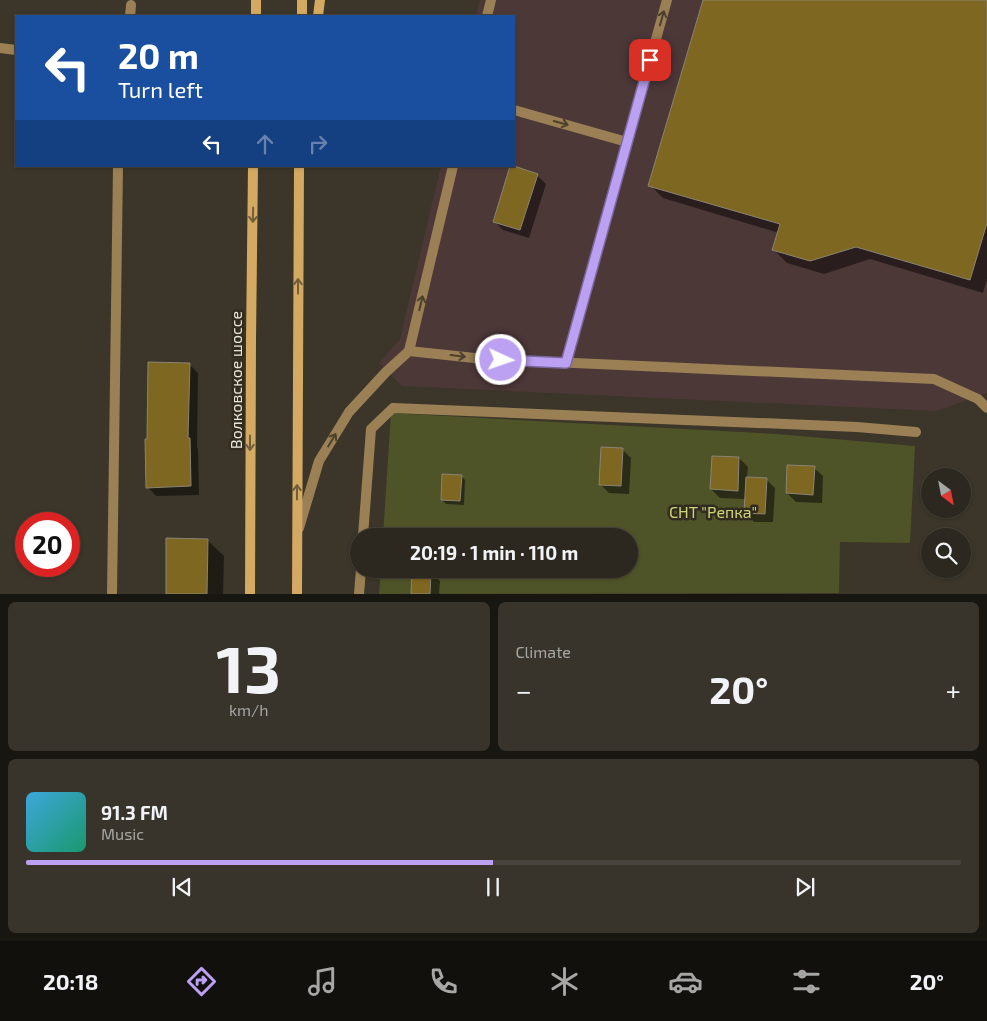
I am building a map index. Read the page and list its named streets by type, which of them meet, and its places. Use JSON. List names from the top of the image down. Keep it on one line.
{"streets":{"main road":["Волковское шоссе"]},"parks":["СНТ \"Репка\""],"north":"bottom right","page":{"turn":["20 m","Turn left"],"limit":"20","trip":"20:19 · 1 min · 110 m","tile":[["13","km/h"],"Climate"],"heat":["−","20°","+"],"song":["91.3 FM","Music"],"tabs":["20:18","20°"]}}
